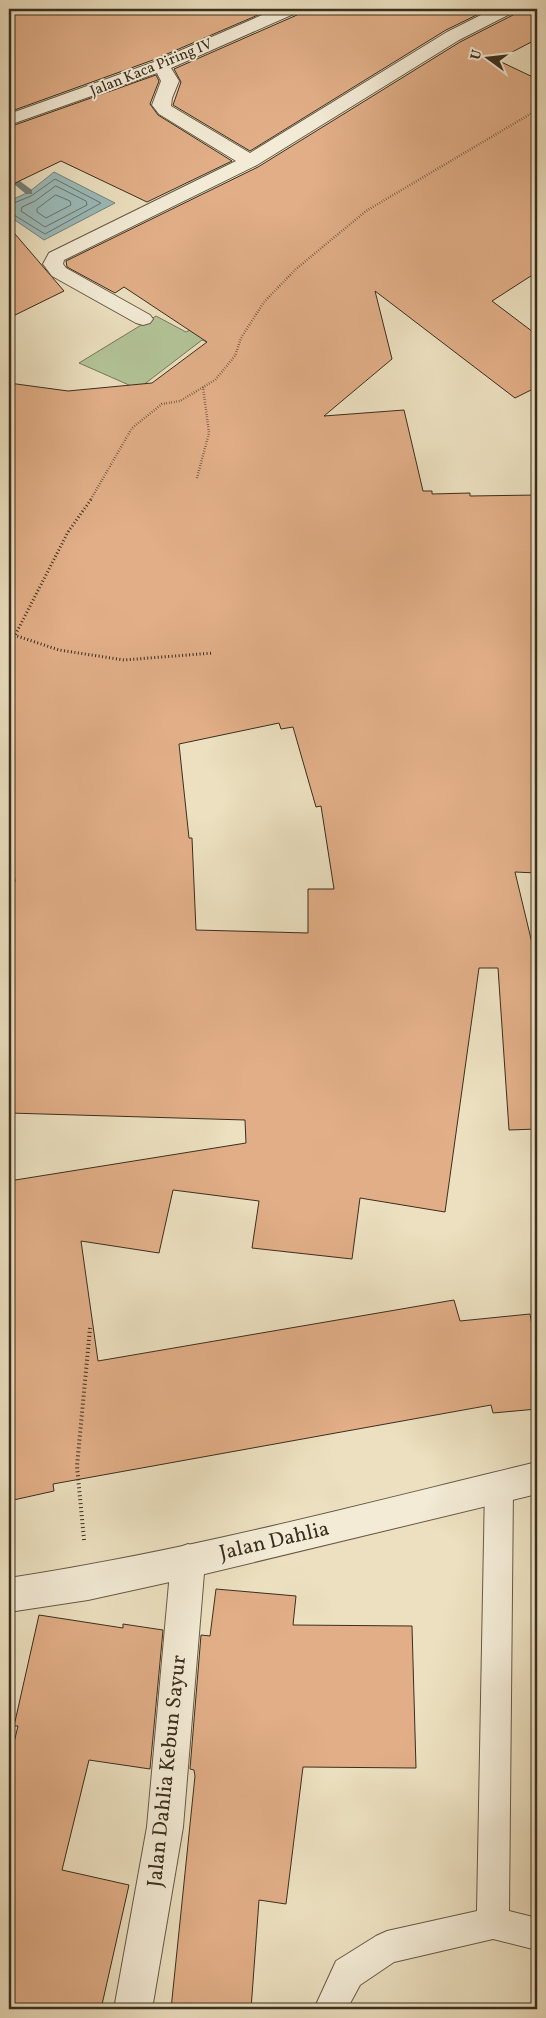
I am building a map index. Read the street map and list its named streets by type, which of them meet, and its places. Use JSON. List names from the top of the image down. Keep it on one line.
{"streets":{"street":["Jalan Kaca Piring IV","Jalan Dahlia","Jalan Dahlia Kebun Sayur"]},"crossings":[["Jalan Dahlia","Jalan Dahlia Kebun Sayur"]],"north":"left"}
